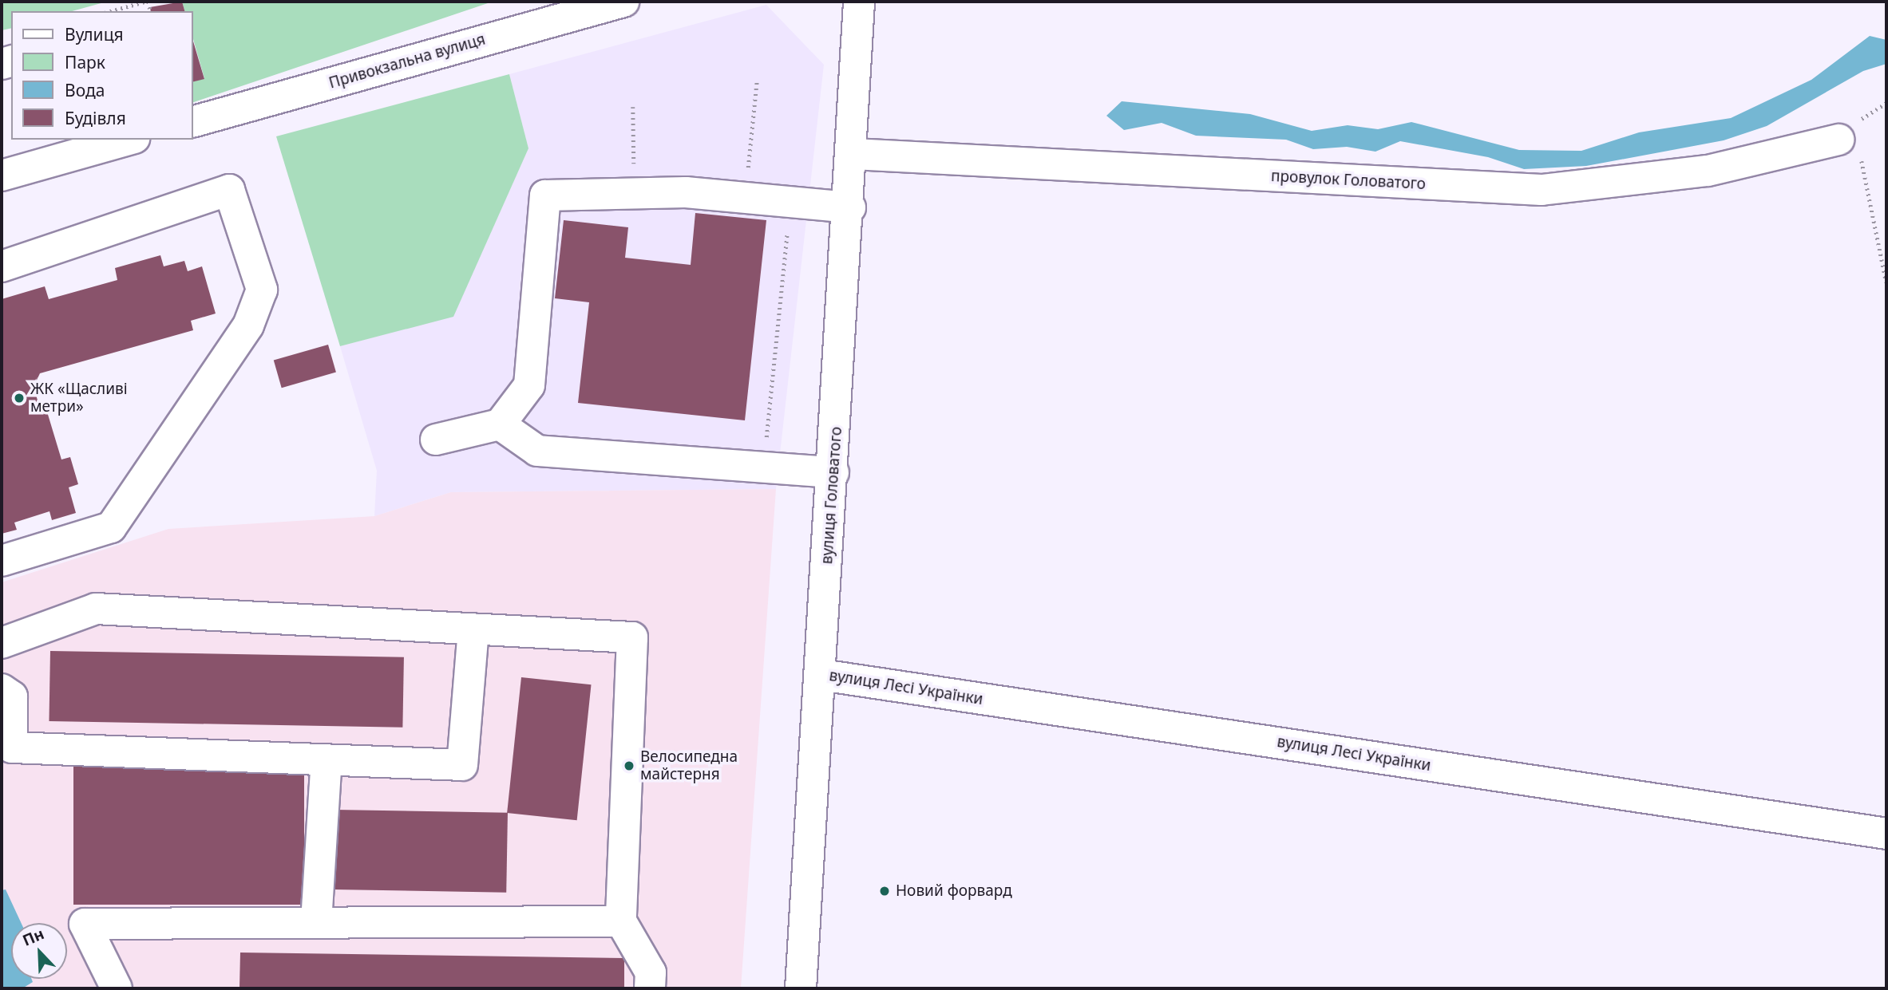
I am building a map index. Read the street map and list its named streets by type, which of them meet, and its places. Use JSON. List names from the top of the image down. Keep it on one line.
{"streets":{"street":["Привокзальна вулиця","провулок Головатого","вулиця Головатого","вулиця Лесі Українки"]},"crossings":[["провулок Головатого","вулиця Головатого"],["вулиця Головатого","вулиця Лесі Українки"]],"places":["ЖК «Щасливі метри»","Велосипедна майстерня","Новий форвард"],"legend":["Вулиця","Парк","Вода","Будівля"],"north":"top left"}
